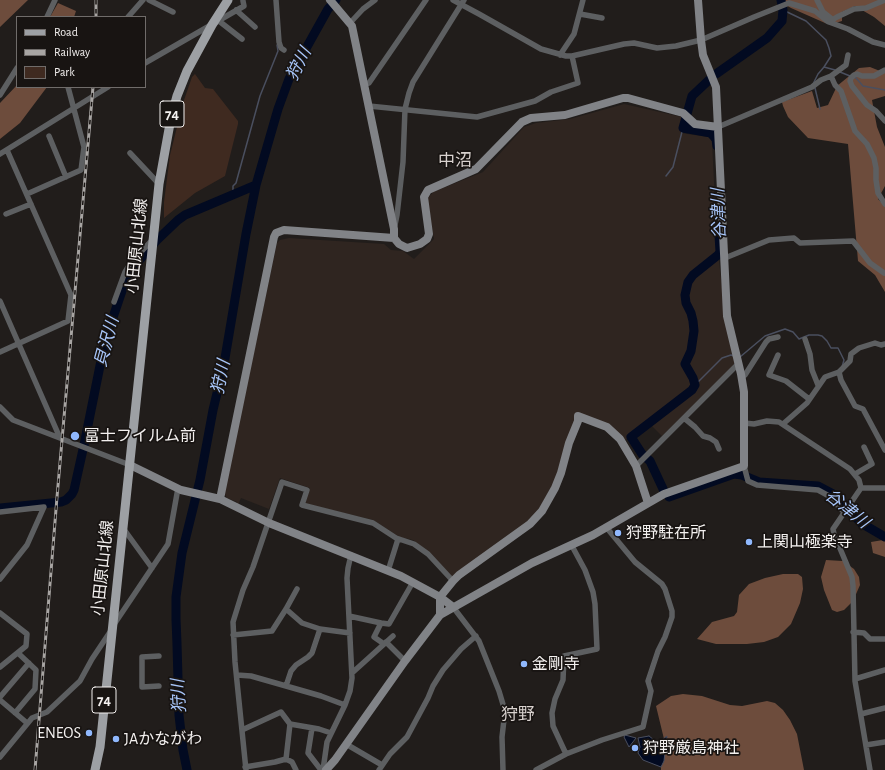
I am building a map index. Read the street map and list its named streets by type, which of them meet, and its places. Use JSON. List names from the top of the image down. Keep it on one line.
{"streets":{"main road":["74","小田原山北線"]},"districts":["中沼","狩野"],"water":["狩川","谷津川","貝沢川"],"places":["富士フイルム前","狩野駐在所","上関山極楽寺","金剛寺","ENEOS","JAかながわ","狩野厳島神社"],"legend":["Road","Railway","Park"]}
